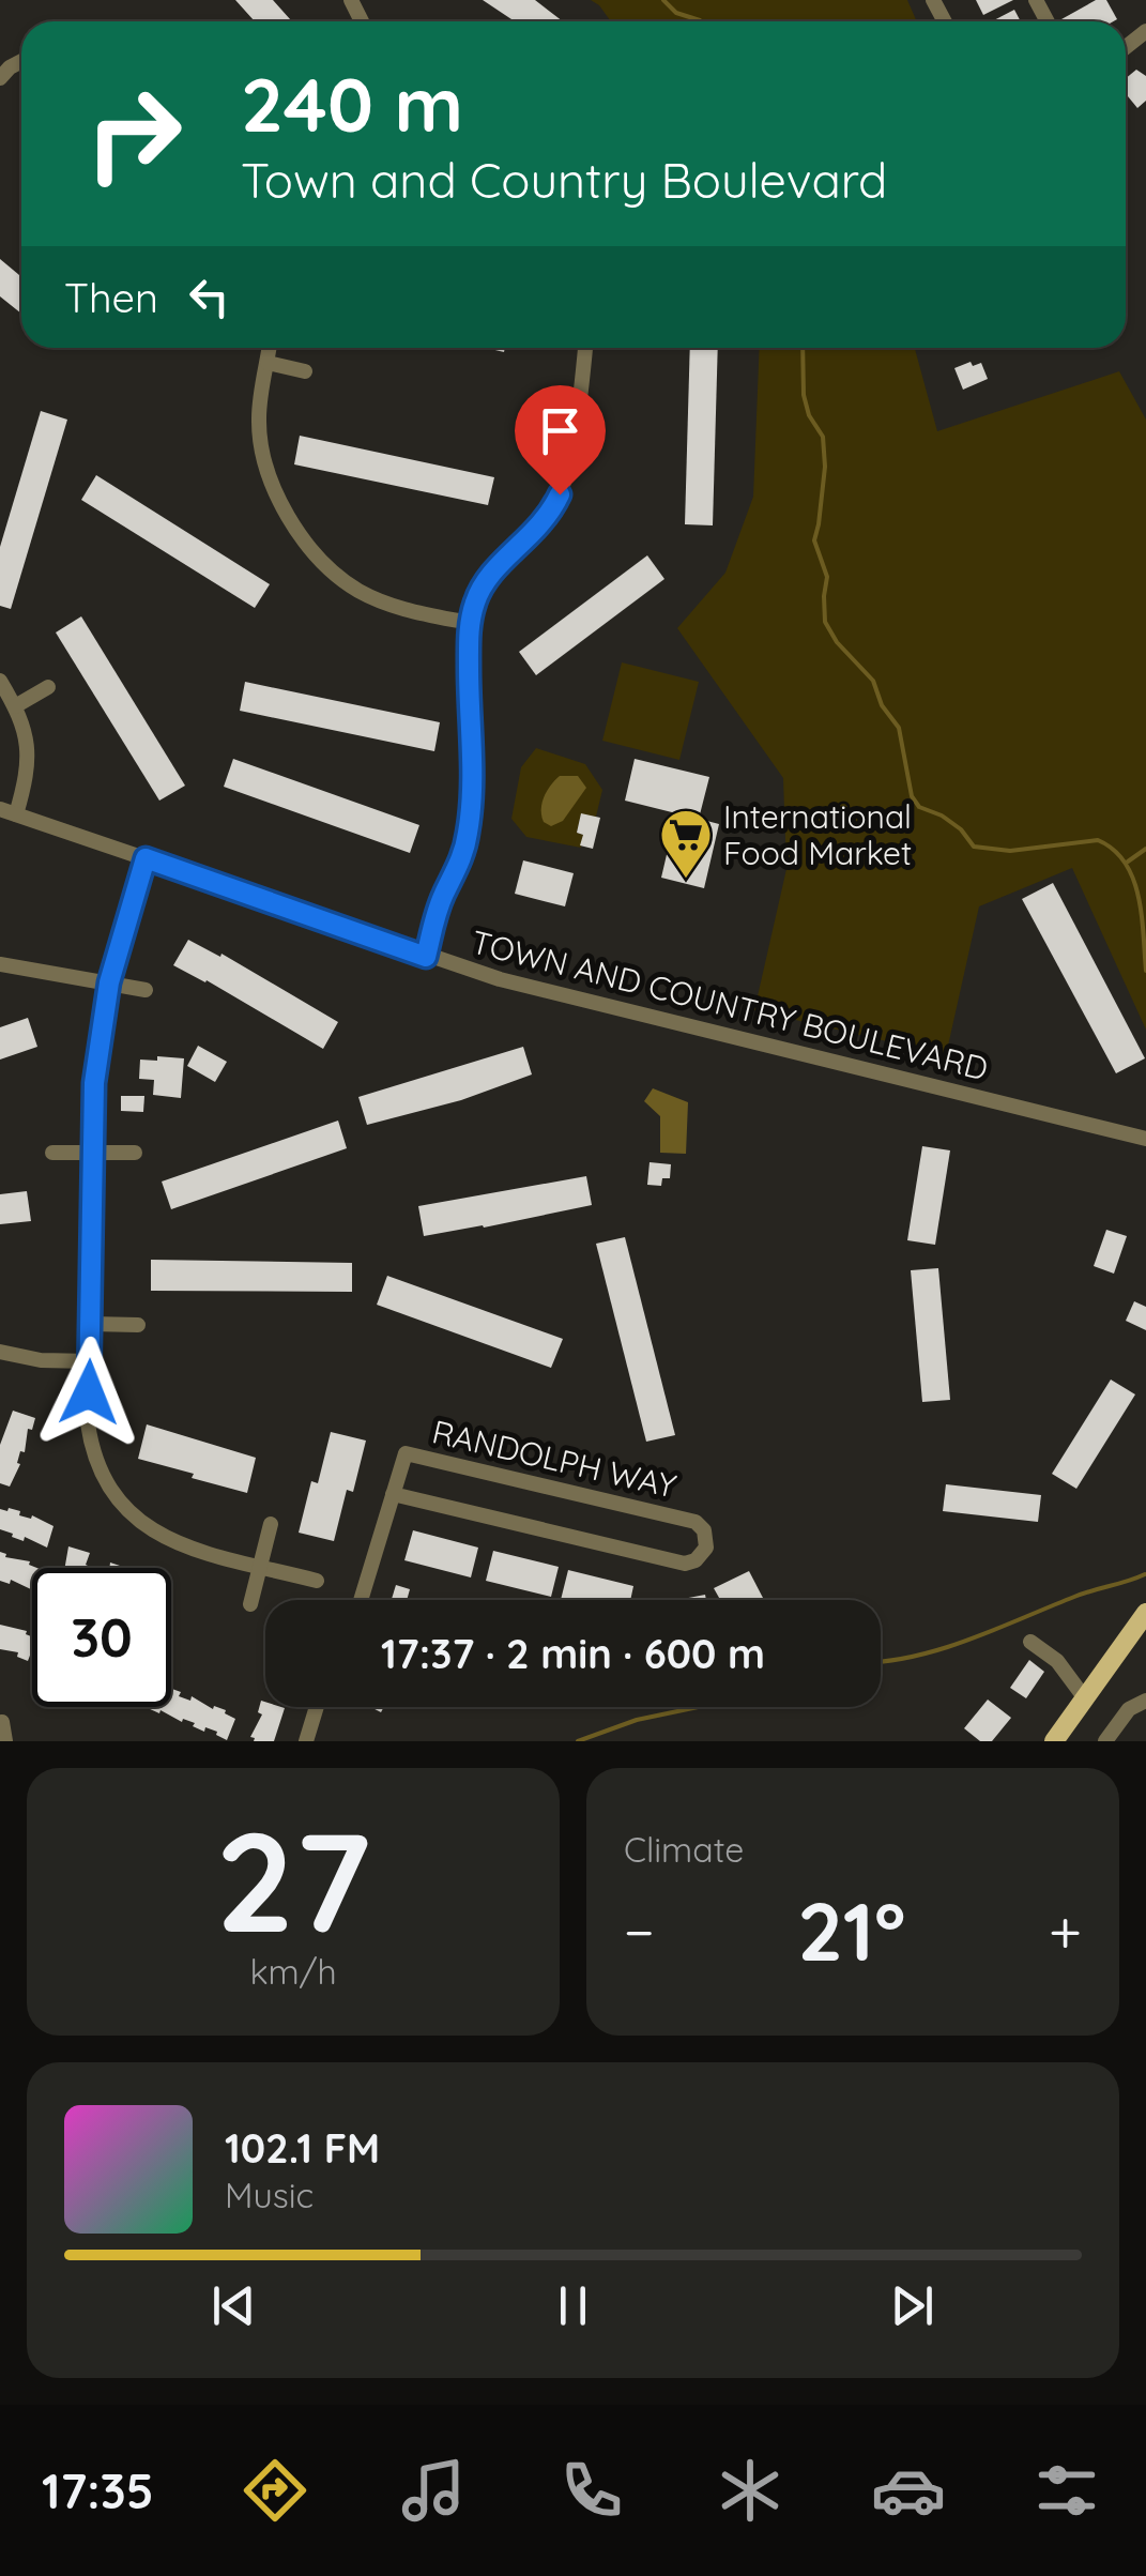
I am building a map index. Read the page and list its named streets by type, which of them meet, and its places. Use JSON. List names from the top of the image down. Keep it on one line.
{"streets":{"street":["TOWN AND COUNTRY BOULEVARD","RANDOLPH WAY"]},"places":{"supermarket":["International Food Market"]},"page":{"turn":["240 m","Town and Country Boulevard"],"then":"Then","limit":"30","trip":"17:37 · 2 min · 600 m","tile":[["27","km/h"],"Climate"],"heat":["−","21°","+"],"song":["102.1 FM","Music"],"tabs":"17:35"}}
